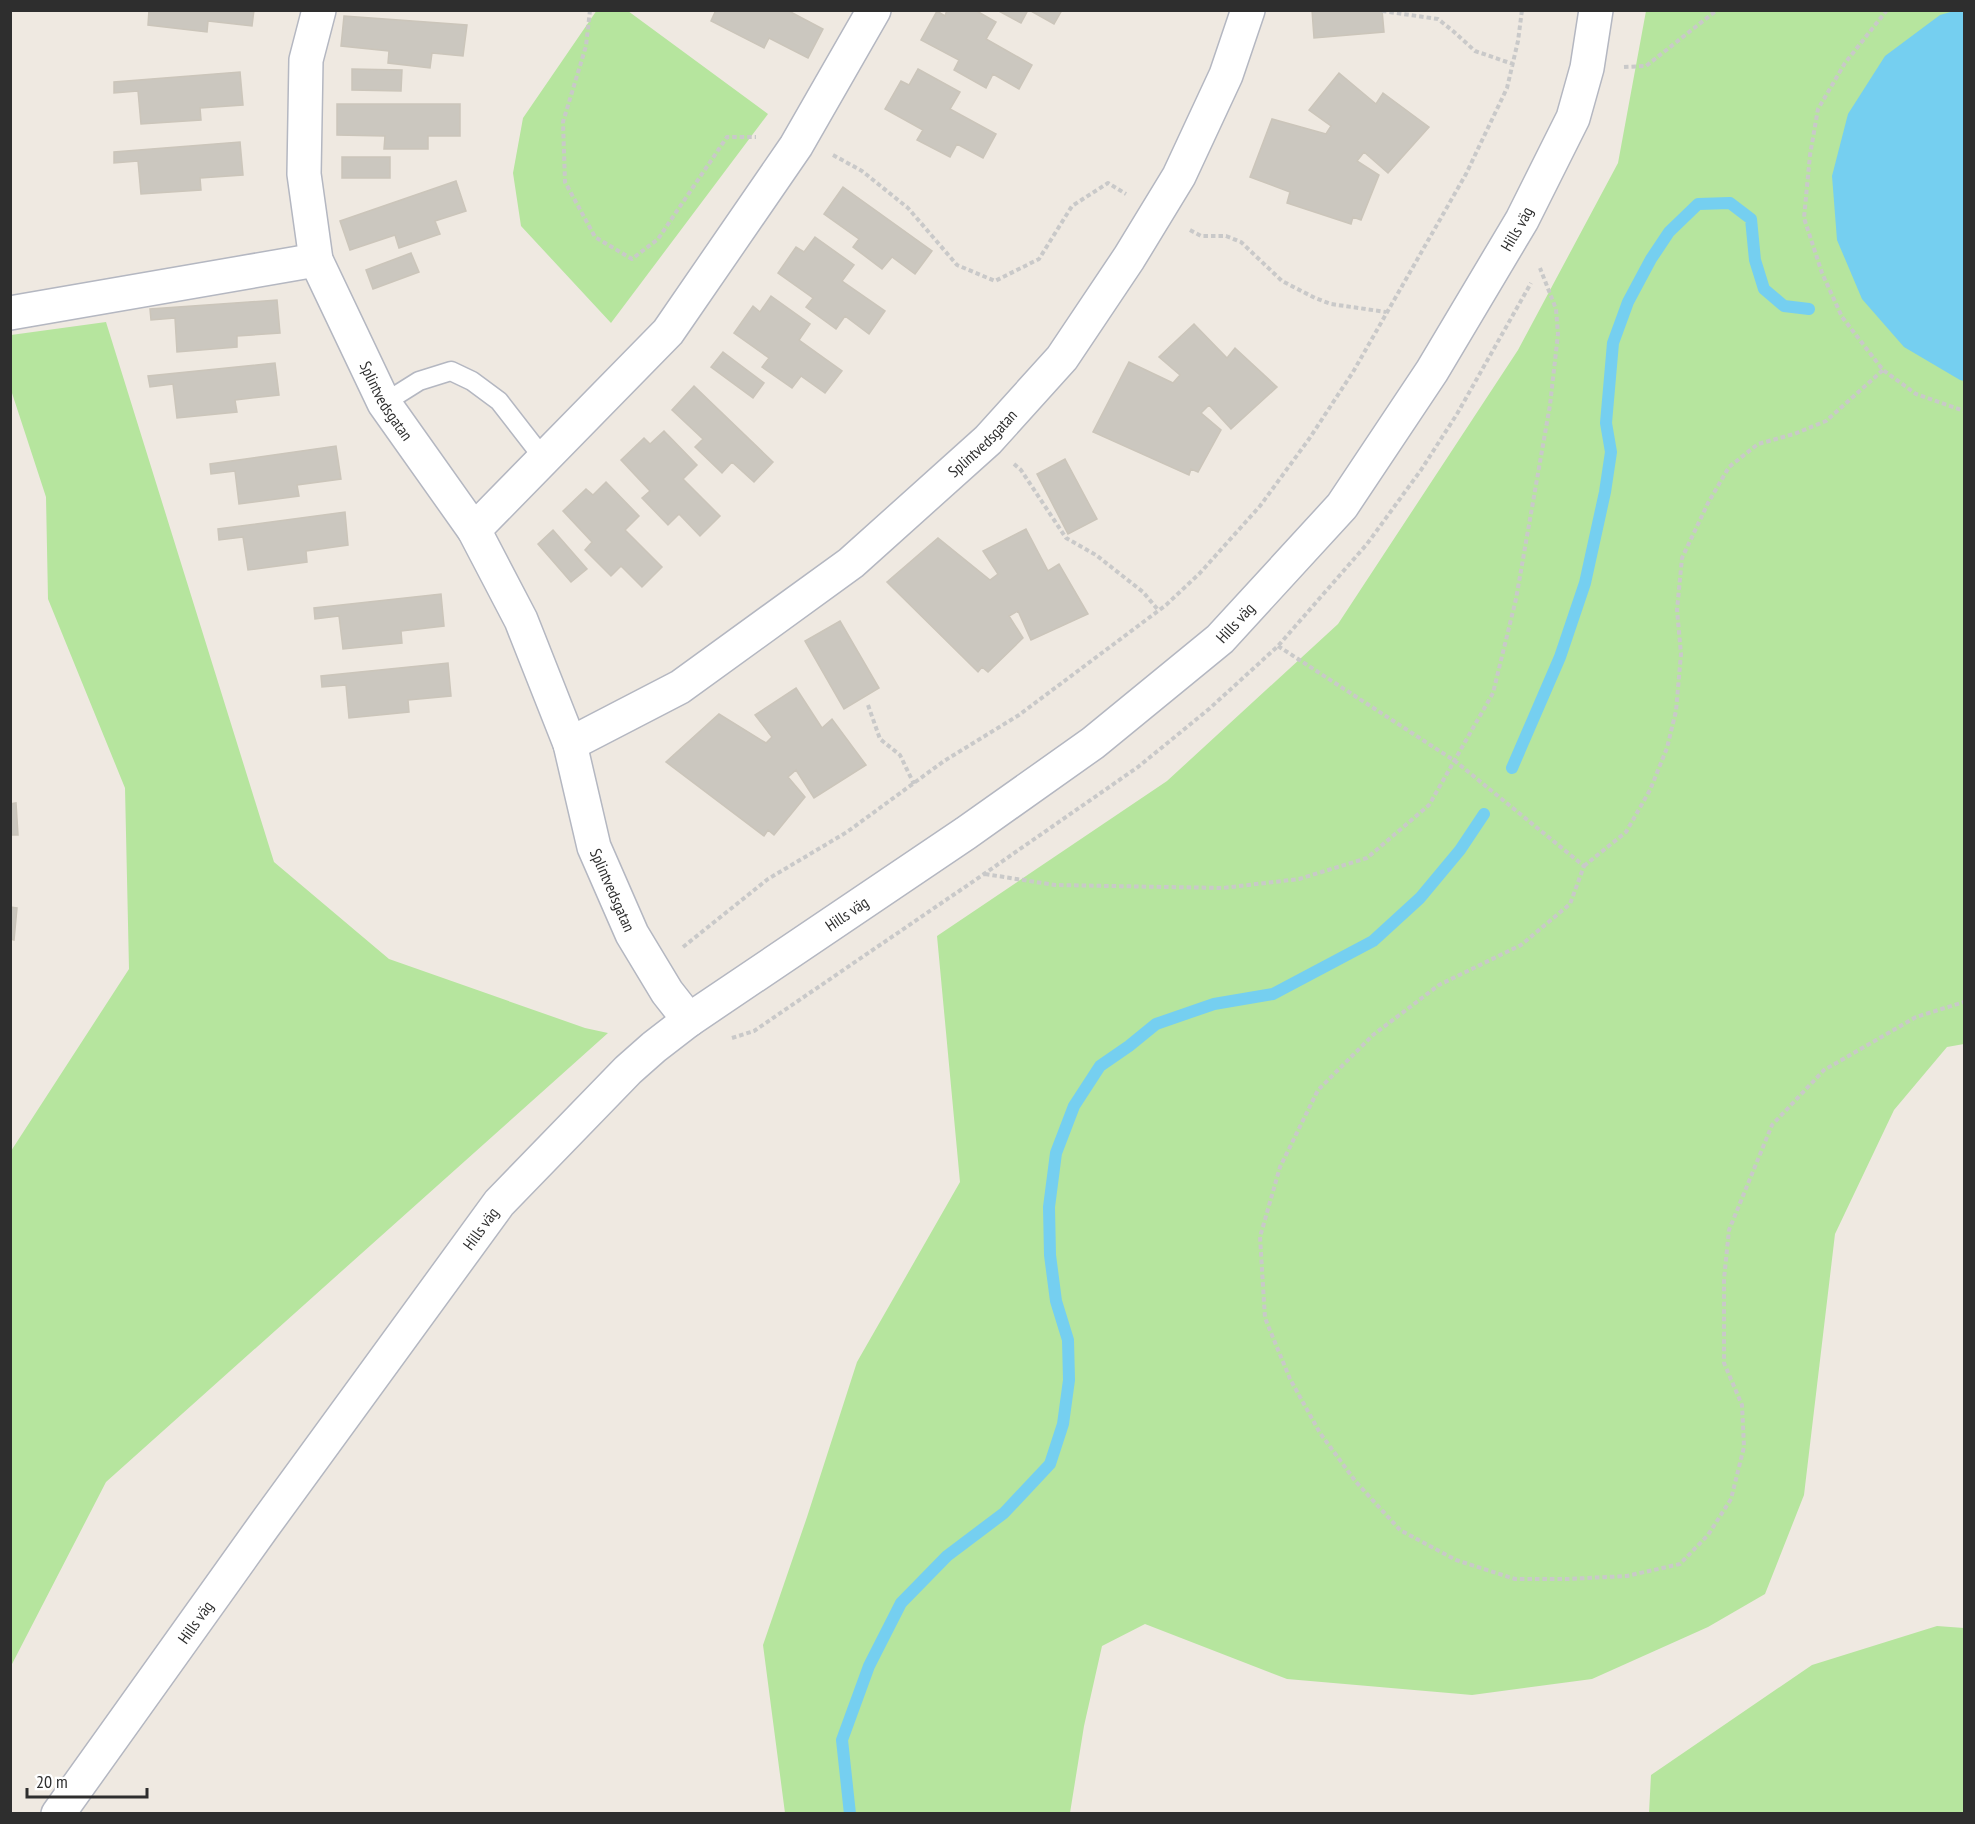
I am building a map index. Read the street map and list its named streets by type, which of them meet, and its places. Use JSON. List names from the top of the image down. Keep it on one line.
{"streets":{"street":["Hills väg","Splintvedsgatan"]},"crossings":[["Hills väg","Splintvedsgatan"]],"scale_bar":"20 m"}
